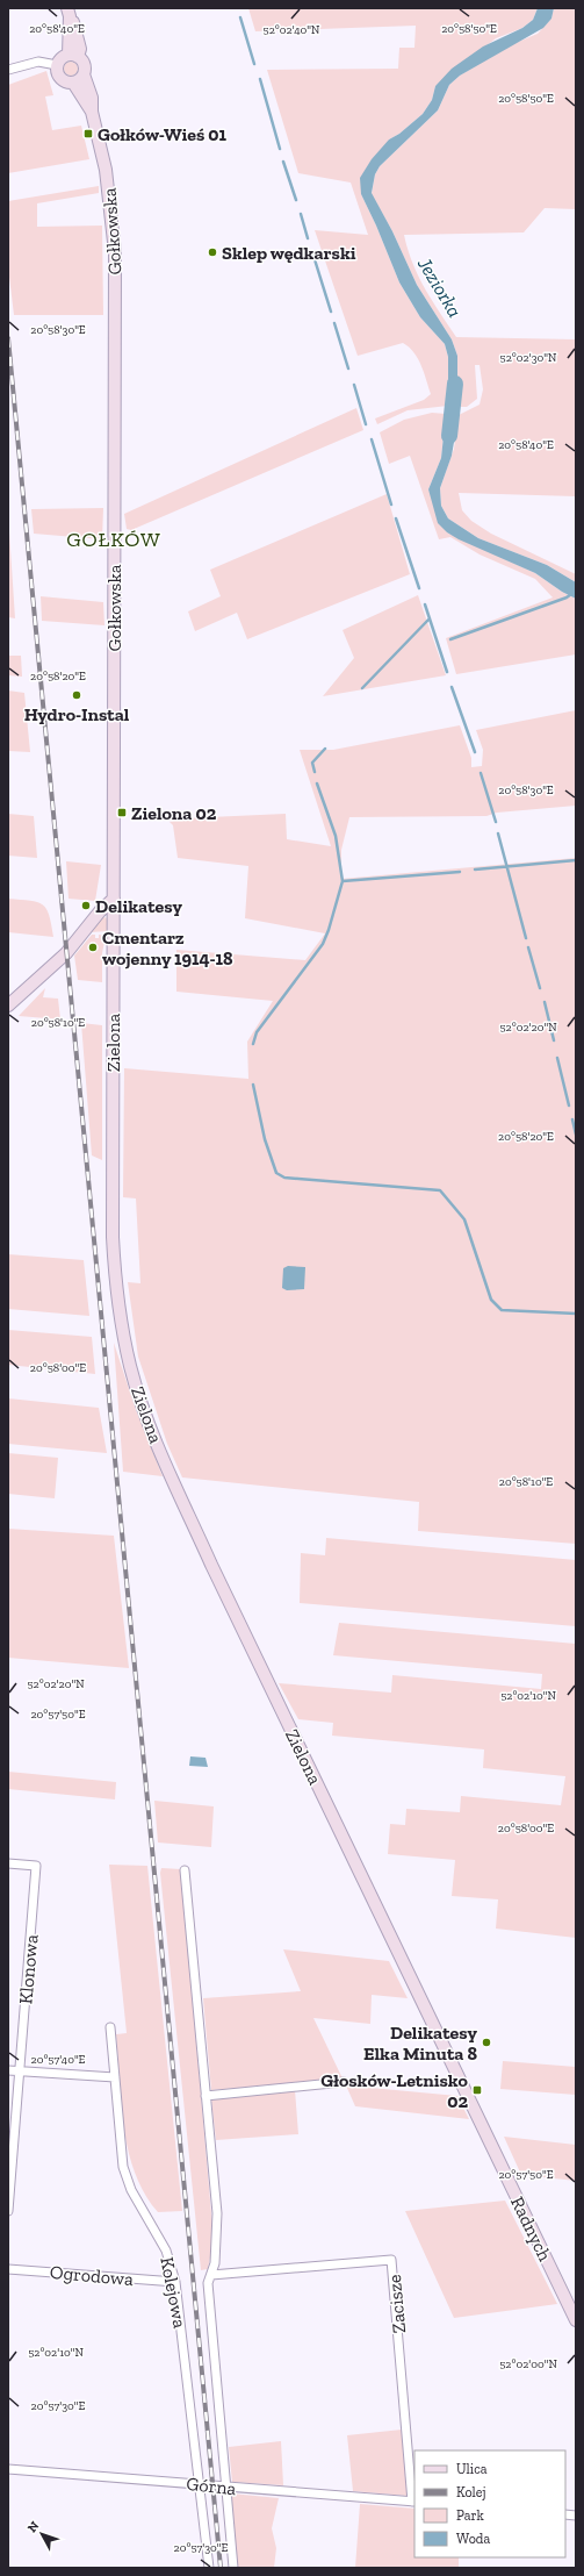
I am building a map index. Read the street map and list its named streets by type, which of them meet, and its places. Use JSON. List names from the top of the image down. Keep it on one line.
{"streets":{"street":["Gołkowska","Zielona","Klonowa","Radnych","Ogrodowa","Kolejowa","Zacisze","Górna"]},"crossings":[["Gołkowska","Zielona"],["Zielona","Radnych"],["Ogrodowa","Kolejowa"],["Kolejowa","Zacisze"],["Kolejowa","Górna"],["Zacisze","Górna"]],"districts":["GOŁKÓW"],"water":["Jeziorka"],"places":{"transit":["Gołków-Wieś 01","Zielona 02","Głosków-Letnisko 02"],"other":["Sklep wędkarski","Hydro-Instal","Delikatesy","Cmentarz wojenny 1914-18","Delikatesy Elka Minuta 8"]},"legend":["Ulica","Kolej","Park","Woda"],"north":"top left","coordinates":["20°58'40\"E","20°58'50\"E","52°02'40\"N","20°58'30\"E","52°02'30\"N","20°58'20\"E","20°58'10\"E","52°02'20\"N","20°58'00\"E","52°02'10\"N","20°57'50\"E","20°57'40\"E","52°02'00\"N","20°57'30\"E"]}
